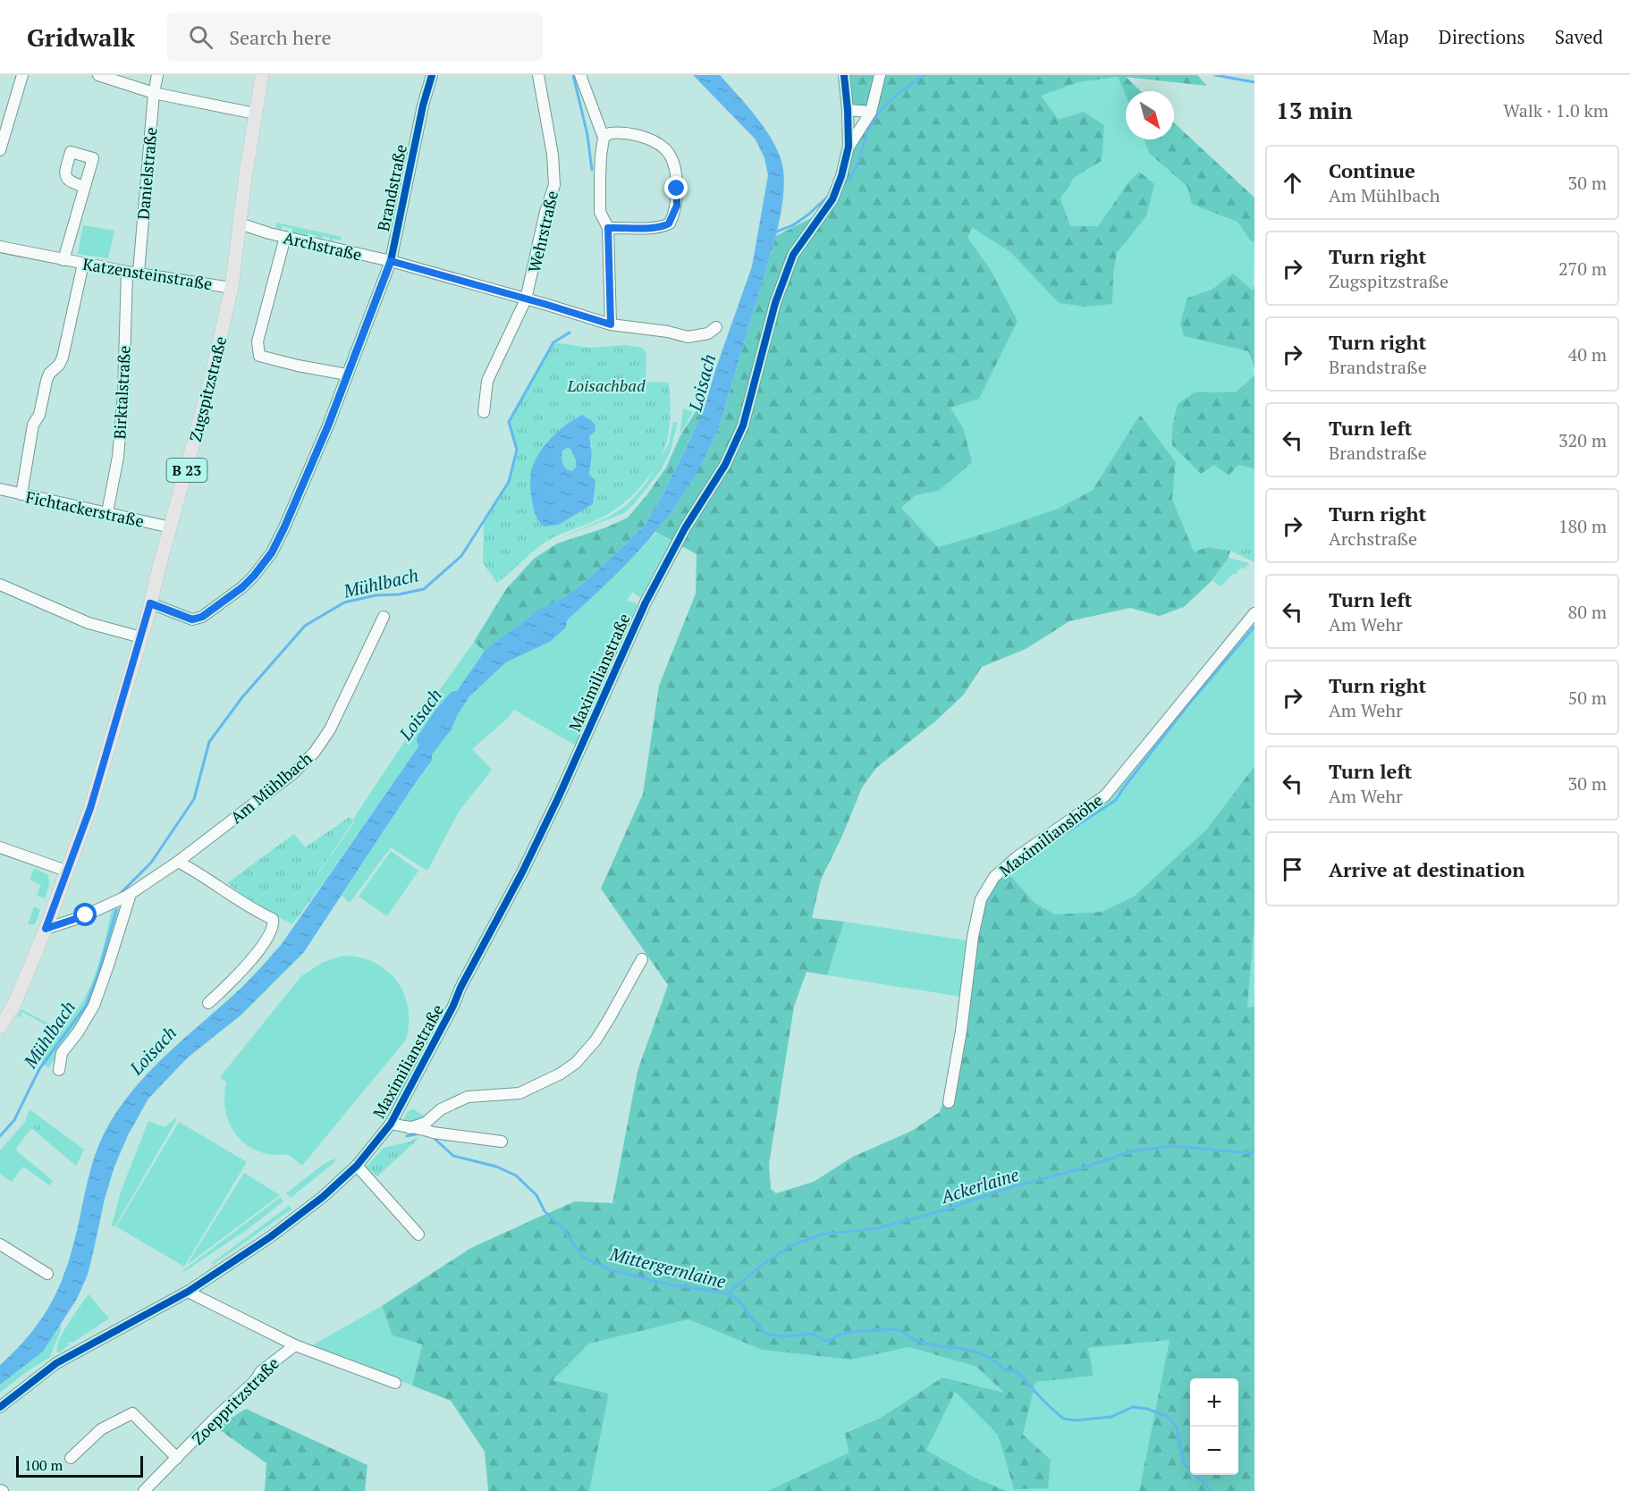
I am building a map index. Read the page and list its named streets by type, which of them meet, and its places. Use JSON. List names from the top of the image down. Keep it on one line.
{"streets":{"main road":["Zugspitzstraße","B 23"],"street":["Danielstraße","Brandstraße","Wehrstraße","Archstraße","Katzensteinstraße","Birktalstraße","Fichtackerstraße","Maximilianstraße","Am Mühlbach","Maximilianshöhe","Zoeppritzstraße"]},"crossings":[["Danielstraße","Katzensteinstraße"],["Danielstraße","Birktalstraße"],["Brandstraße","Archstraße"],["Brandstraße","Zugspitzstraße"],["Wehrstraße","Archstraße"],["Archstraße","Zugspitzstraße"],["Katzensteinstraße","Zugspitzstraße"],["Katzensteinstraße","Birktalstraße"],["Zugspitzstraße","Fichtackerstraße"],["Zugspitzstraße","Am Mühlbach"],["Birktalstraße","Fichtackerstraße"],["Maximilianstraße","Zoeppritzstraße"]],"water":["Loisach","Mühlbach","Ackerlaine","Mittergernlaine"],"parks":["Loisachbad"],"scale_bar":"100 m","north":"bottom right","page":{"header":"Gridwalk","search":"Search here","nav":["Map","Directions","Saved"],"heading":["13 min","Walk · 1.0 km"],"list":[["Continue","Am Mühlbach","30 m"],["Turn right","Zugspitzstraße","270 m"],["Turn right","Brandstraße","40 m"],["Turn left","Brandstraße","320 m"],["Turn right","Archstraße","180 m"],["Turn left","Am Wehr","80 m"],["Turn right","Am Wehr","50 m"],["Turn left","Am Wehr","30 m"],"Arrive at destination"],"map_buttons":["+","−"],"scale":"100 m"}}
